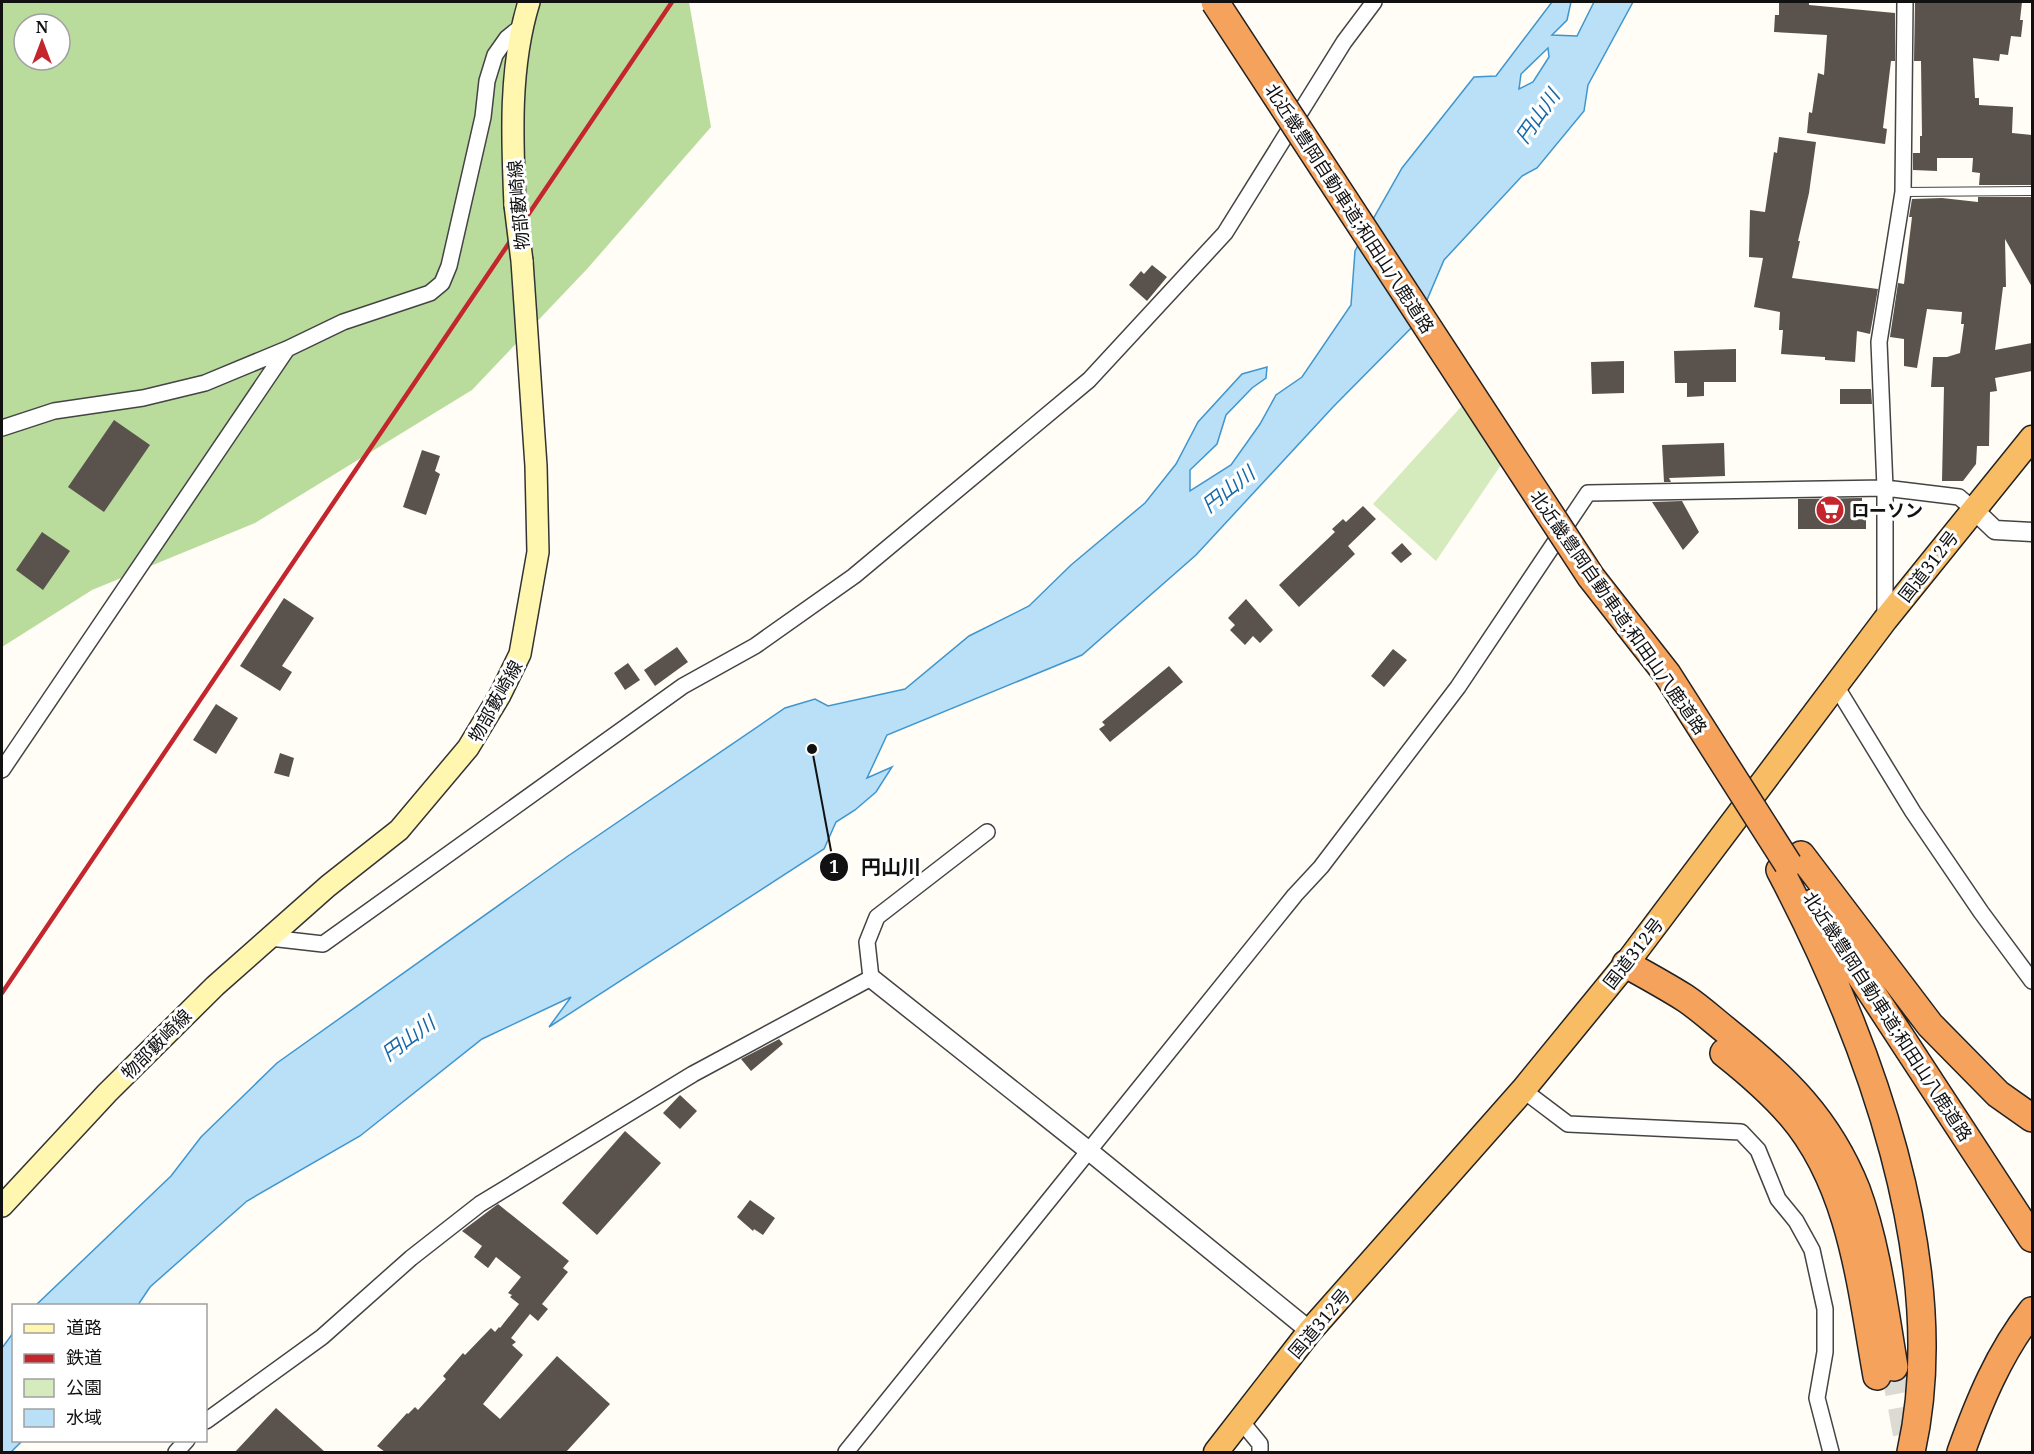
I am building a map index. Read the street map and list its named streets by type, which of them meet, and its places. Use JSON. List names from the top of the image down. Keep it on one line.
{"streets":{"highway":["北近畿豊岡自動車道;和田山八鹿道路","国道312号"],"main road":["物部藪崎線"]},"water":["円山川"],"places":{"supermarket":["ローソン"],"other":["円山川"]},"legend":["道路","鉄道","公園","水域"],"north":"top"}
